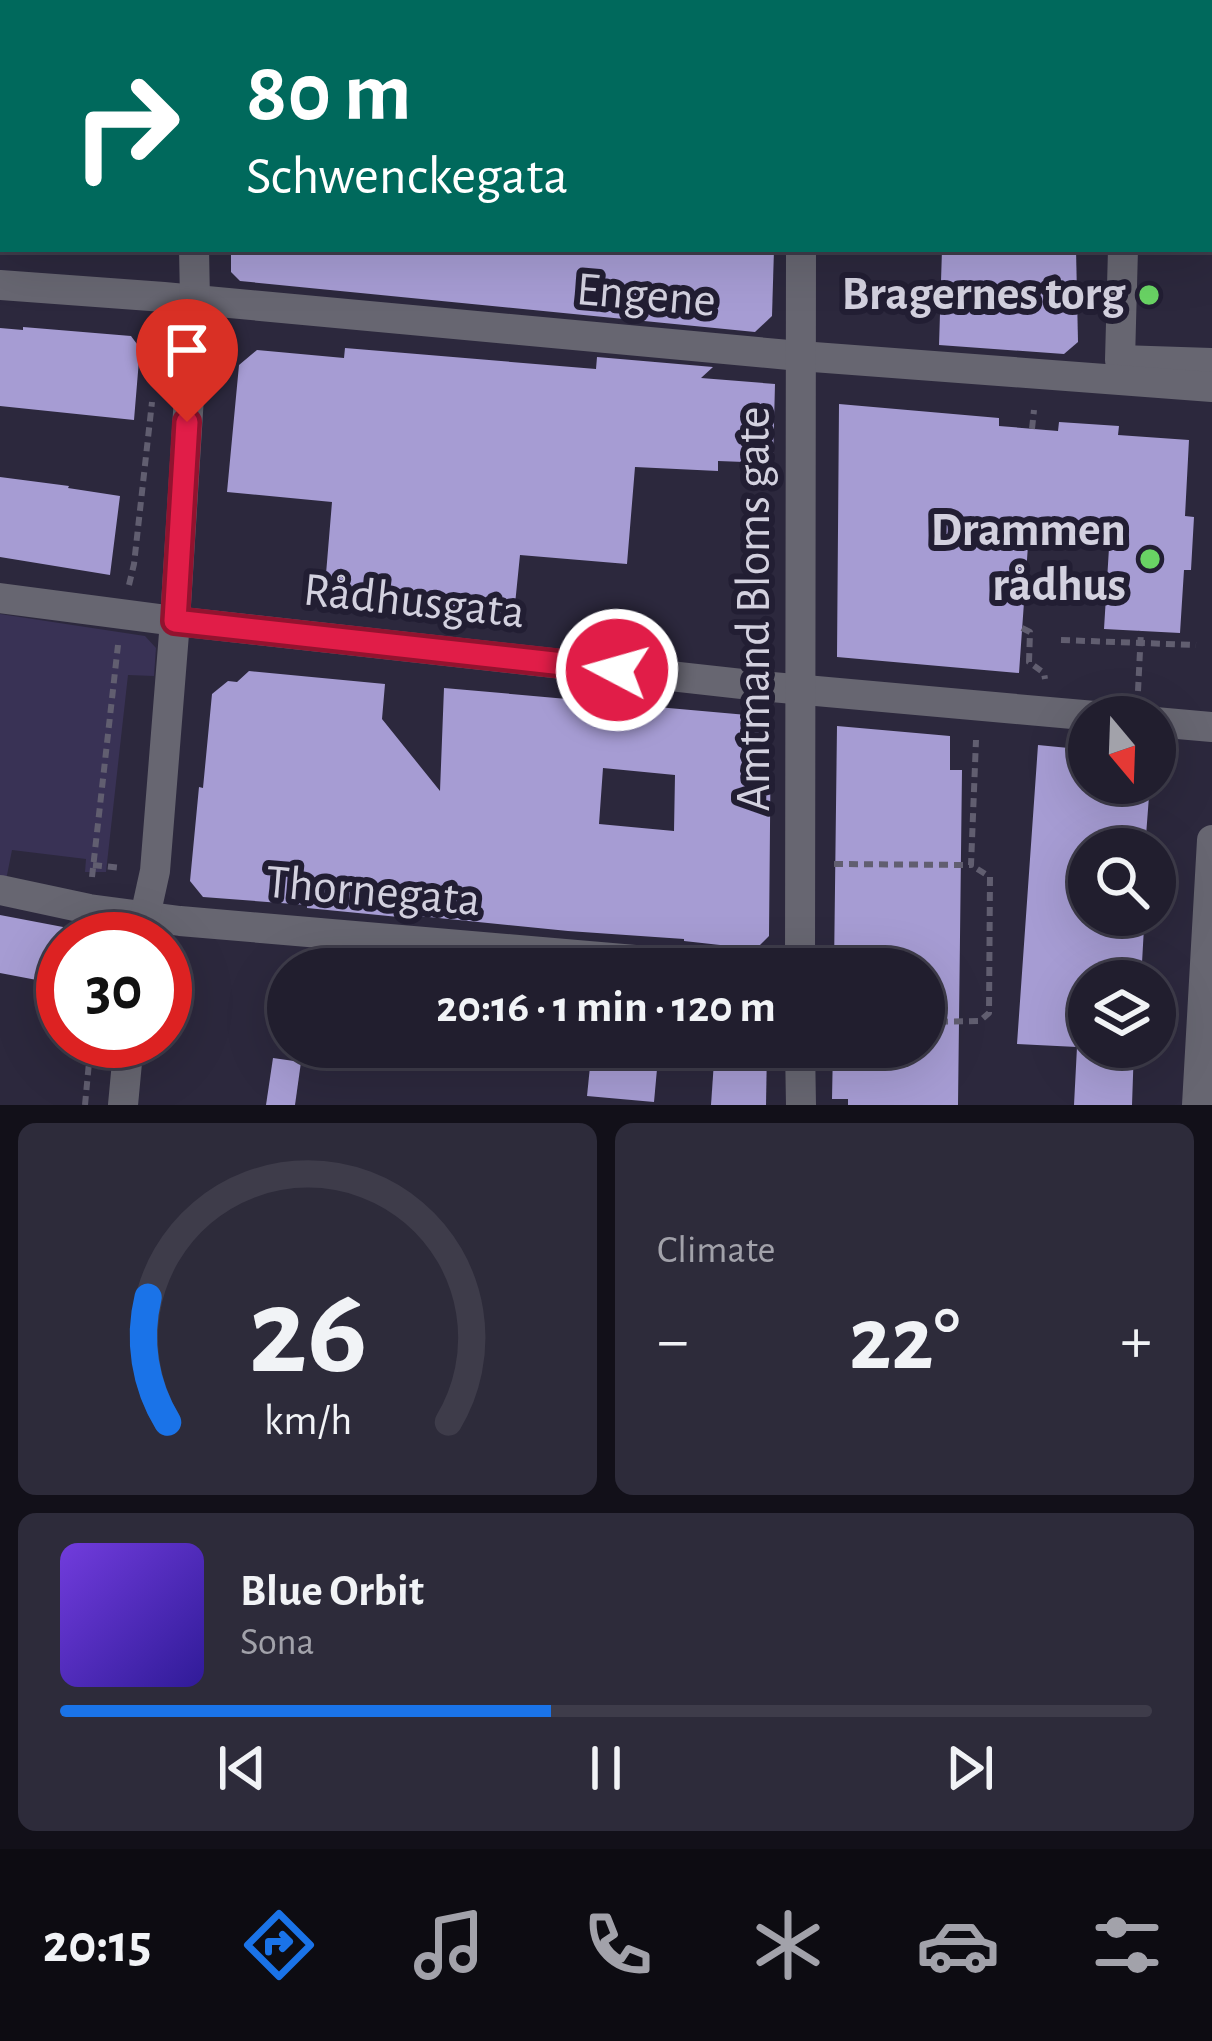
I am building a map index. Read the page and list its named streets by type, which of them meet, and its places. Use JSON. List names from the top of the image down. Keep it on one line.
{"streets":{"street":["Engene","Rådhusgata","Amtmand Bloms gate","Thornegata"]},"crossings":[["Engene","Amtmand Bloms gate"],["Rådhusgata","Amtmand Bloms gate"]],"places":["Bragernes torg","Drammen rådhus"],"north":"bottom","page":{"turn":["80 m","Schwenckegata"],"limit":"30","trip":"20:16 · 1 min · 120 m","tile":"Climate","heat":["−","22°","+"],"song":["Blue Orbit","Sona"],"tabs":"20:15","gauge":["26","km/h"]}}
